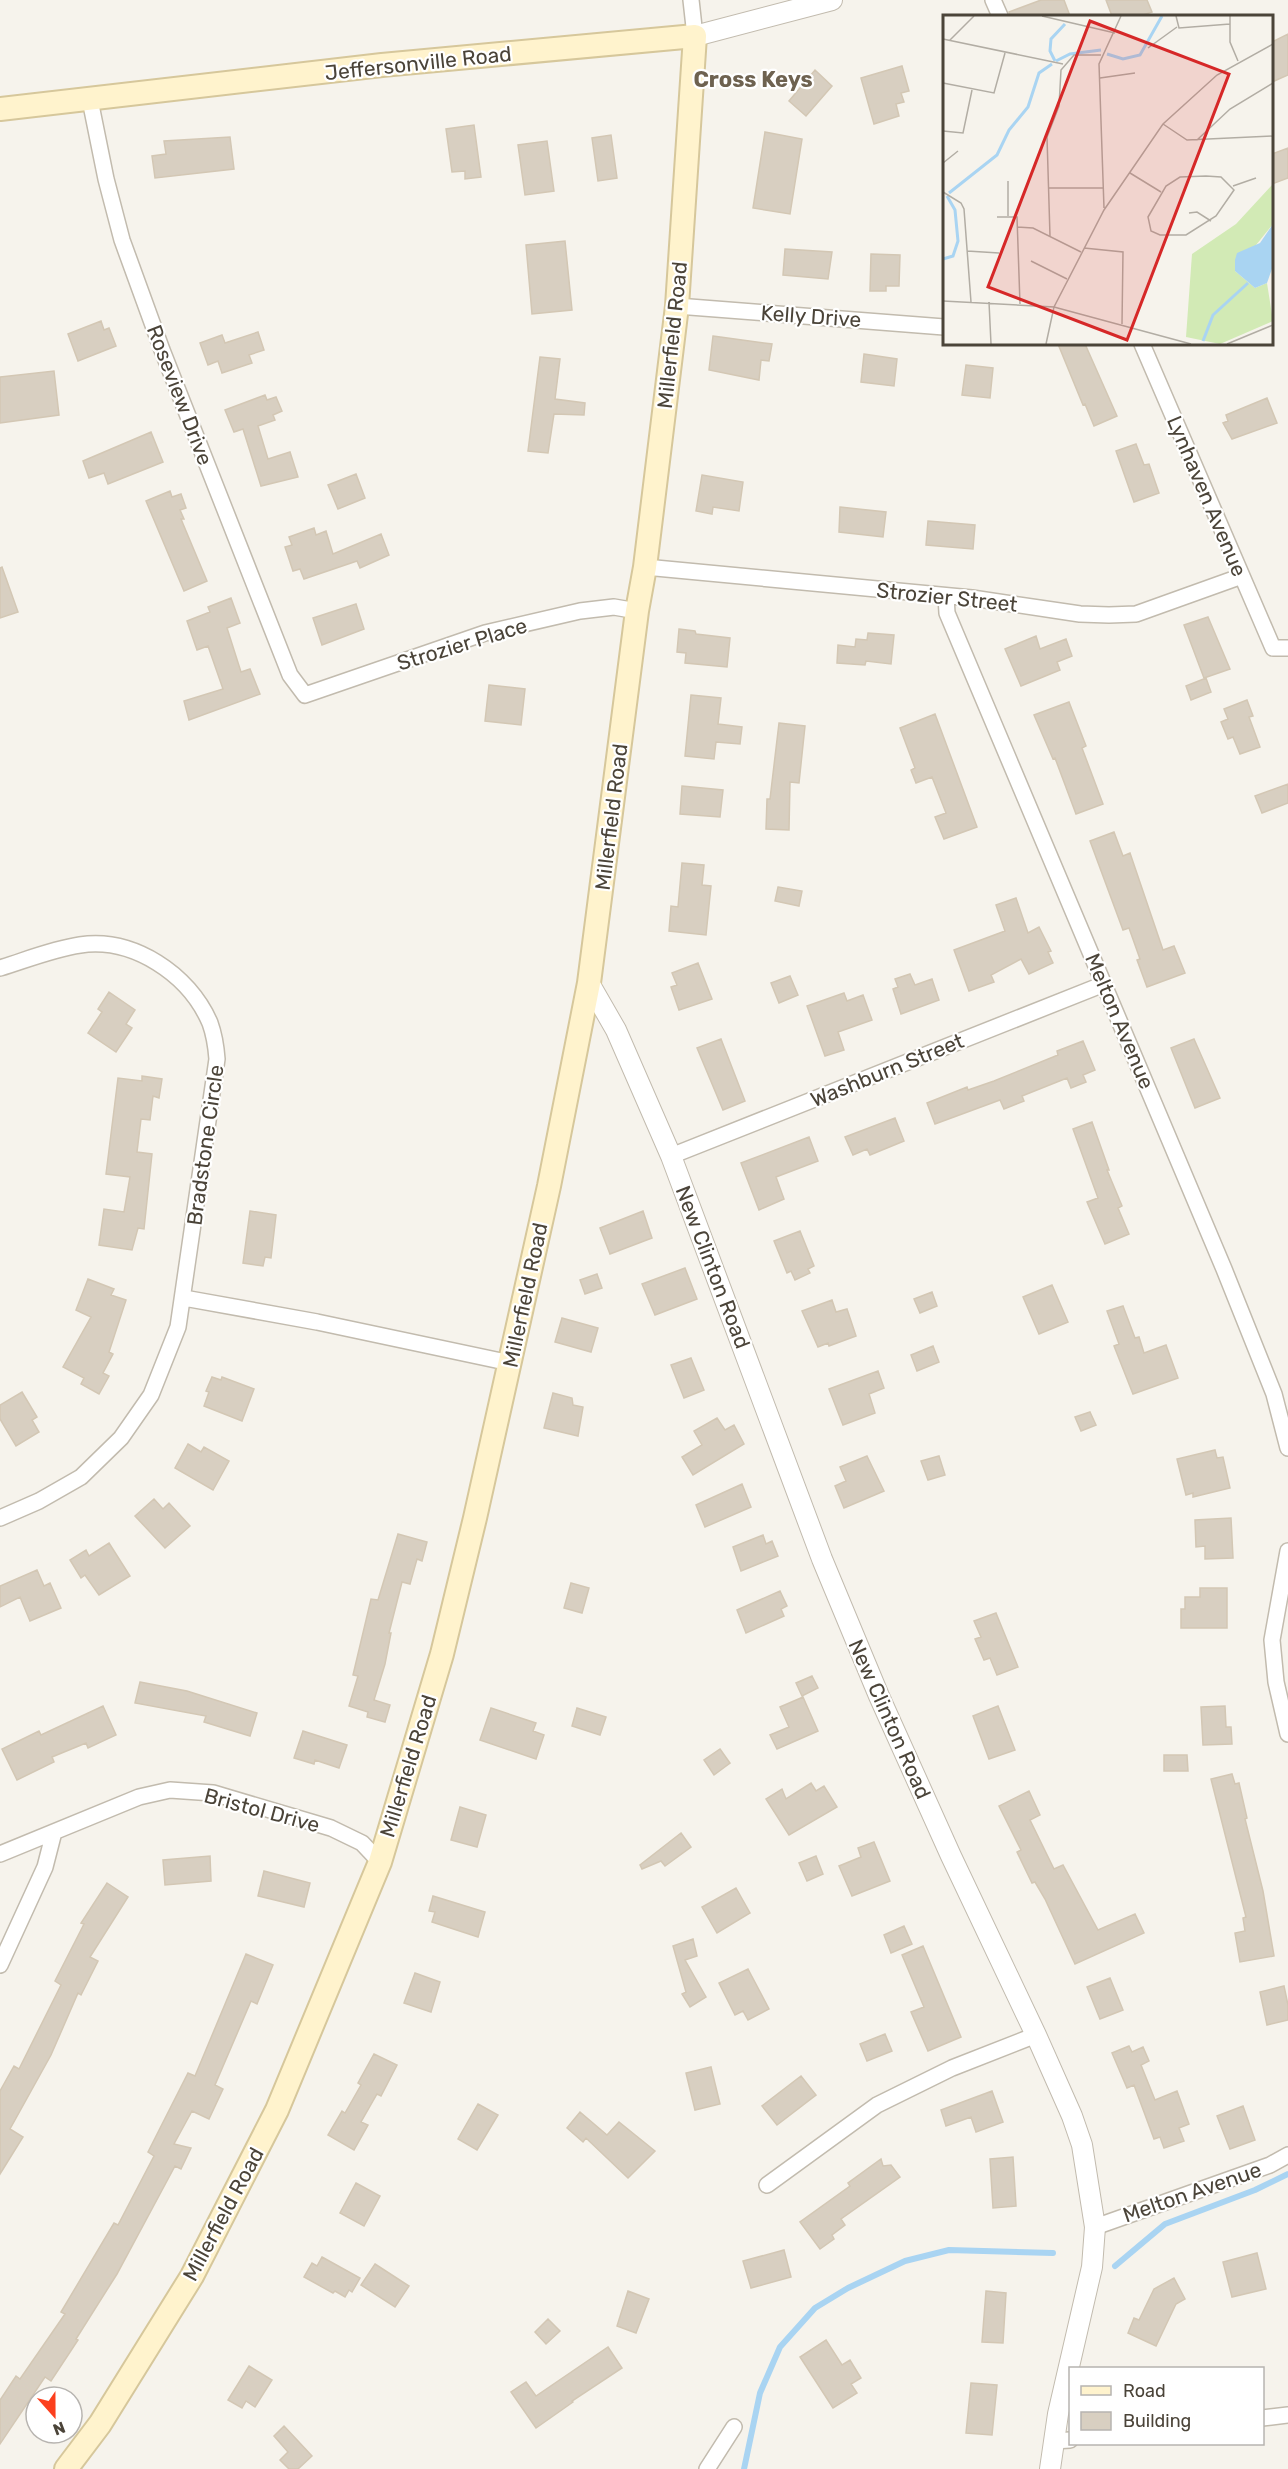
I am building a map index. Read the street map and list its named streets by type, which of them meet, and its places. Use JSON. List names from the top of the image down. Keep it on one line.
{"streets":{"main road":["Jeffersonville Road","Millerfield Road"],"street":["Kelly Drive","Roseview Drive","Lynhaven Avenue","Strozier Street","Strozier Place","Melton Avenue","Washburn Street","Bradstone Circle","New Clinton Road","Bristol Drive"]},"crossings":[["Jeffersonville Road","Millerfield Road"],["Jeffersonville Road","Roseview Drive"],["Kelly Drive","Millerfield Road"],["Millerfield Road","Strozier Street"],["Millerfield Road","Strozier Place"],["Millerfield Road","New Clinton Road"],["Millerfield Road","Bristol Drive"],["Roseview Drive","Strozier Place"],["Lynhaven Avenue","Strozier Street"],["Strozier Street","Melton Avenue"],["Melton Avenue","Washburn Street"],["Melton Avenue","New Clinton Road"],["Washburn Street","New Clinton Road"]],"districts":["Cross Keys"],"legend":["Road","Building"],"north":"bottom"}
